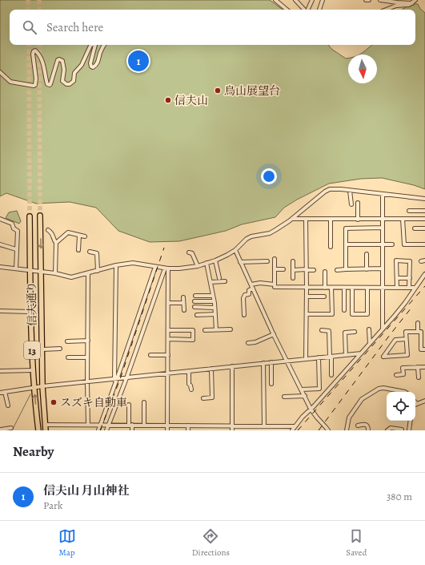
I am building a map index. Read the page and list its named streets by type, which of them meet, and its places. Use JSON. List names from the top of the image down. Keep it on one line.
{"streets":{"highway":["信夫通り","13"]},"places":["烏山展望台","信夫山","スズキ自動車"],"north":"bottom","page":{"search":"Search here","pins":"1","heading":"Nearby","list":[{"mark":"1","name":"信夫山 月山神社","note":"Park","value":"380 m"}],"nav":["Map","Directions","Saved"]}}
